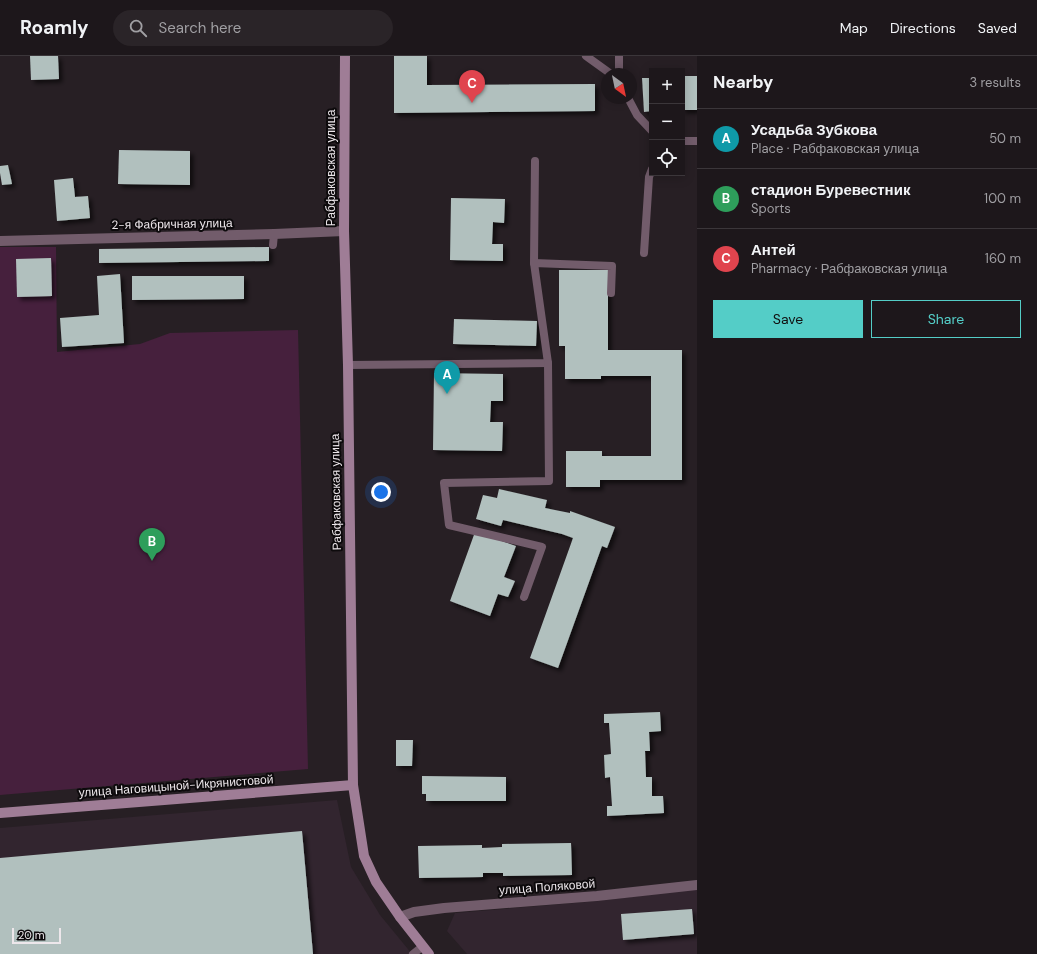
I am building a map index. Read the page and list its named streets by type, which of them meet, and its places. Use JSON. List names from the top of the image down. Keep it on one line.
{"streets":{"main road":["Рабфаковская улица","улица Наговицыной-Икрянистовой"],"street":["2-я Фабричная улица","улица Поляковой"]},"crossings":[["Рабфаковская улица","2-я Фабричная улица"],["Рабфаковская улица","улица Наговицыной-Икрянистовой"],["Рабфаковская улица","улица Поляковой"]],"scale_bar":"20 m","north":"bottom right","page":{"header":"Roamly","search":"Search here","nav":["Map","Directions","Saved"],"heading":["Nearby","3 results"],"map_buttons":["+","−"],"pins":["C","A","B"],"list":[{"mark":"A","name":"Усадьба Зубкова","note":"Place · Рабфаковская улица","value":"50 m"},{"mark":"B","name":"стадион Буревестник","note":"Sports","value":"100 m"},{"mark":"C","name":"Антей","note":"Pharmacy · Рабфаковская улица","value":"160 m"}],"buttons":["Save","Share"],"scale":"20 m"}}
